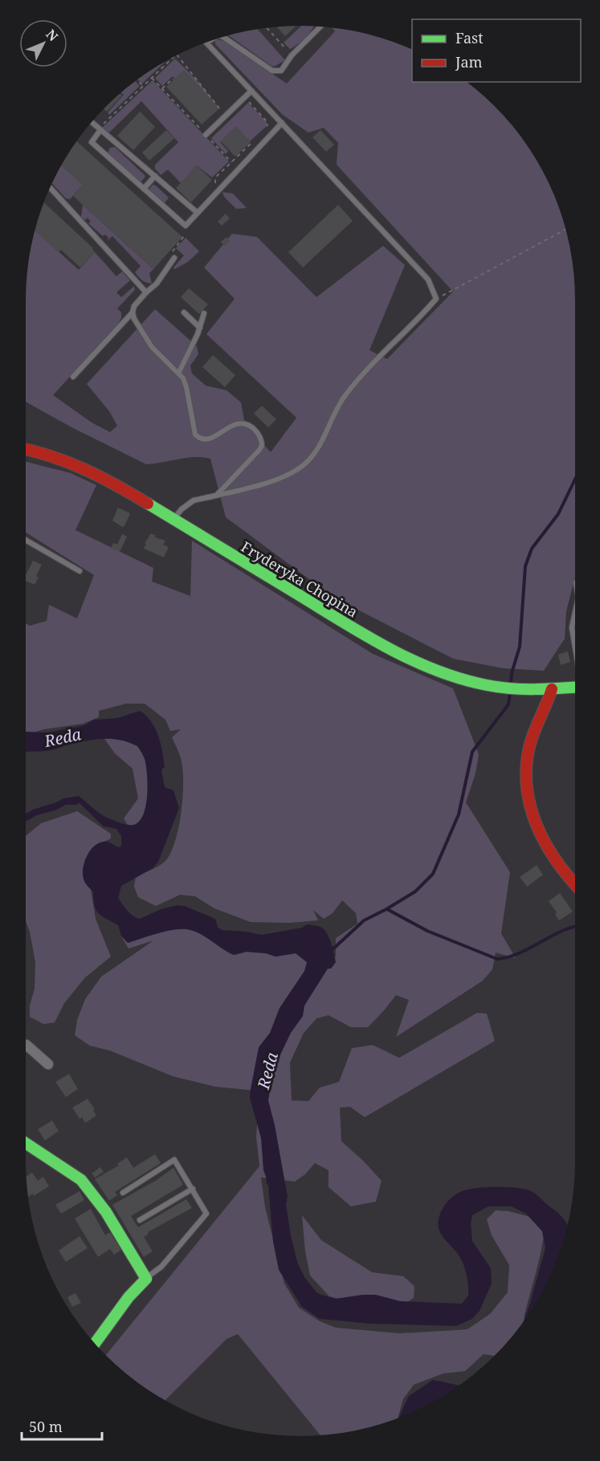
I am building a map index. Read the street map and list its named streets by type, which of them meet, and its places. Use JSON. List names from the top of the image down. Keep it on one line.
{"streets":{"street":["Fryderyka Chopina"]},"water":["Reda"],"legend":["Fast","Jam"],"scale_bar":"50 m","north":"top right"}
